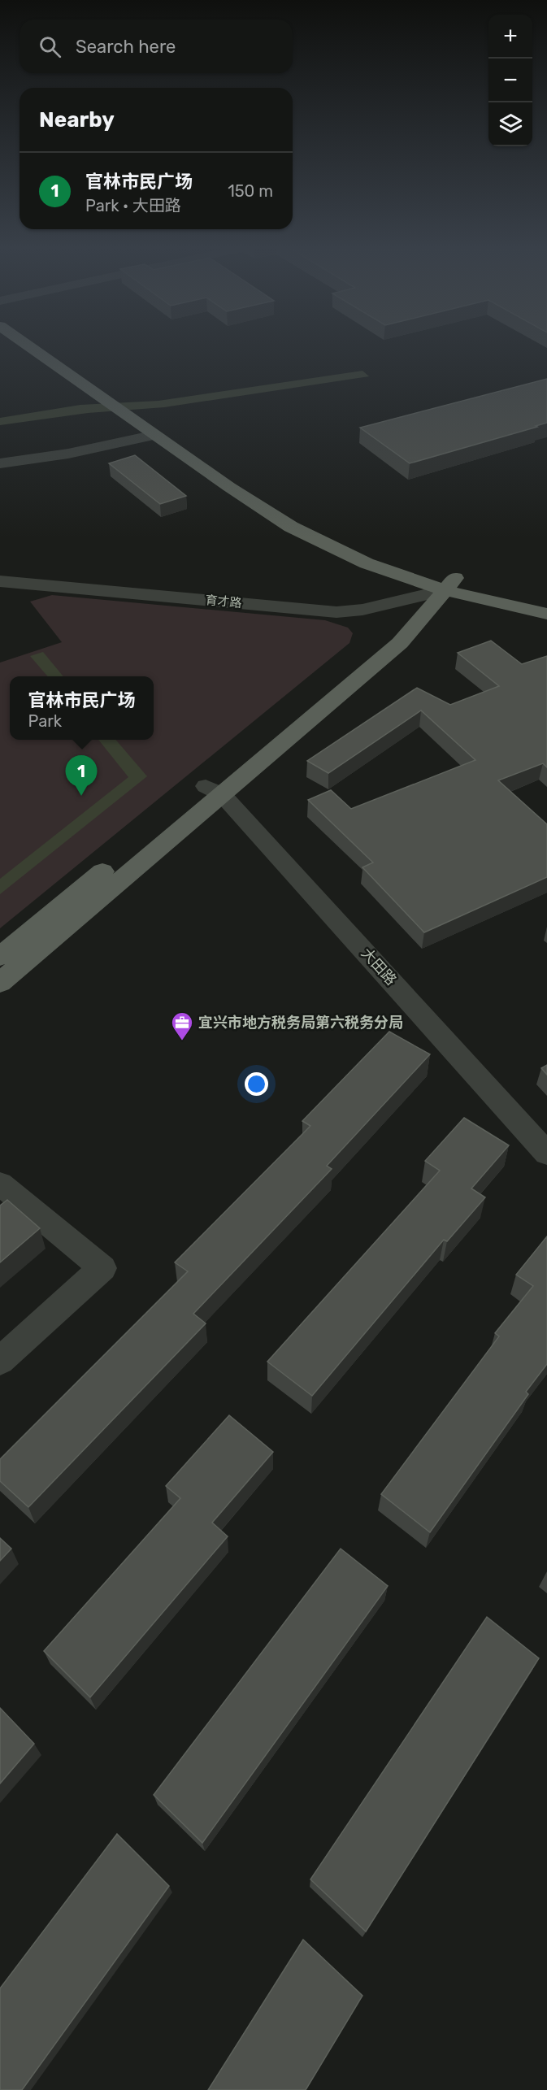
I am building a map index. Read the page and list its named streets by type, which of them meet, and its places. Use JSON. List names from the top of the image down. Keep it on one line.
{"streets":{"street":["育才路","大田路"]},"places":{"office":["宜兴市地方税务局第六税务分局"]},"page":{"map_buttons":["+","−"],"search":"Search here","heading":"Nearby","list":[{"mark":"1","name":"官林市民广场","note":"Park · 大田路","value":"150 m"}],"popup":["官林市民广场","Park"],"pins":"1"}}
